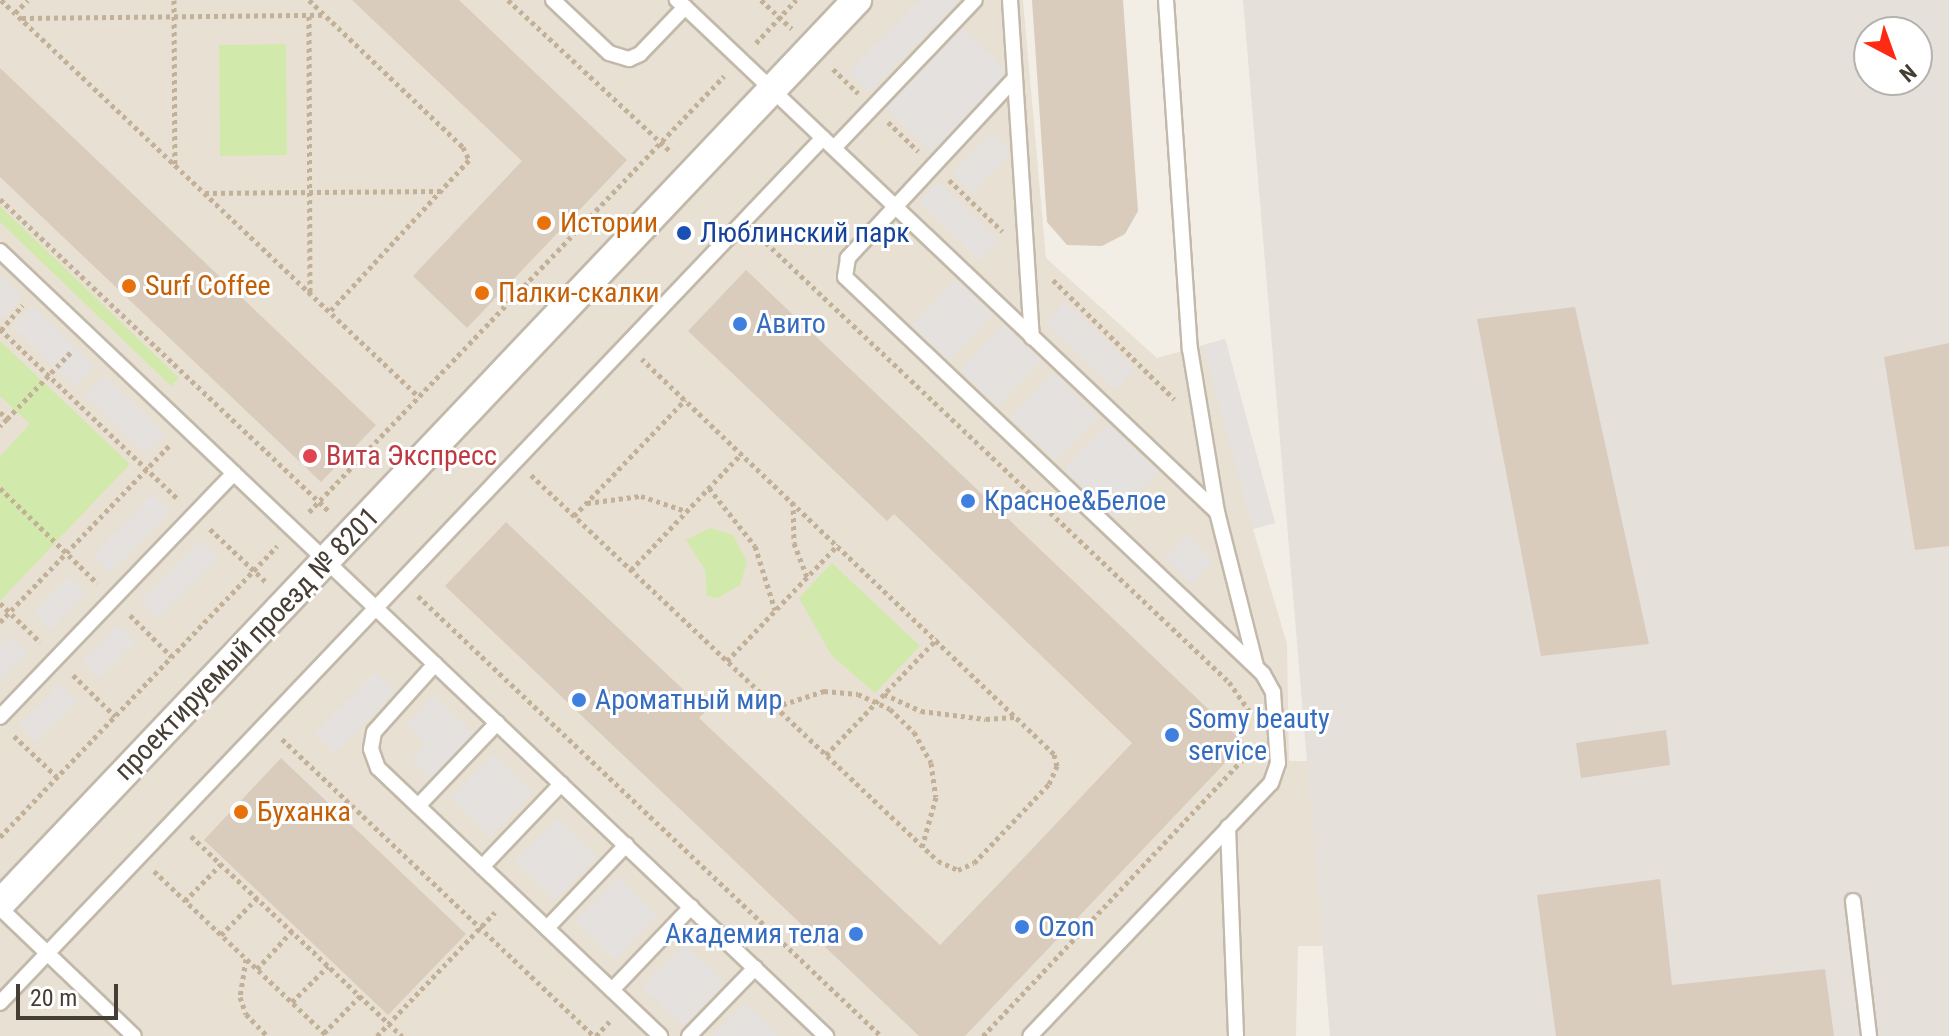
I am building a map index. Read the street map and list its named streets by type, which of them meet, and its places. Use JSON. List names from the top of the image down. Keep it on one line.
{"streets":{"street":["проектируемый проезд № 8201"]},"places":["Истории","Люблинский парк","Surf Coffee","Палки-скалки","Авито","Вита Экспресс","Красное&Белое","Ароматный мир","Somy beauty service","Буханка","Ozon","Академия тела"],"scale_bar":"20 m","north":"bottom right"}
